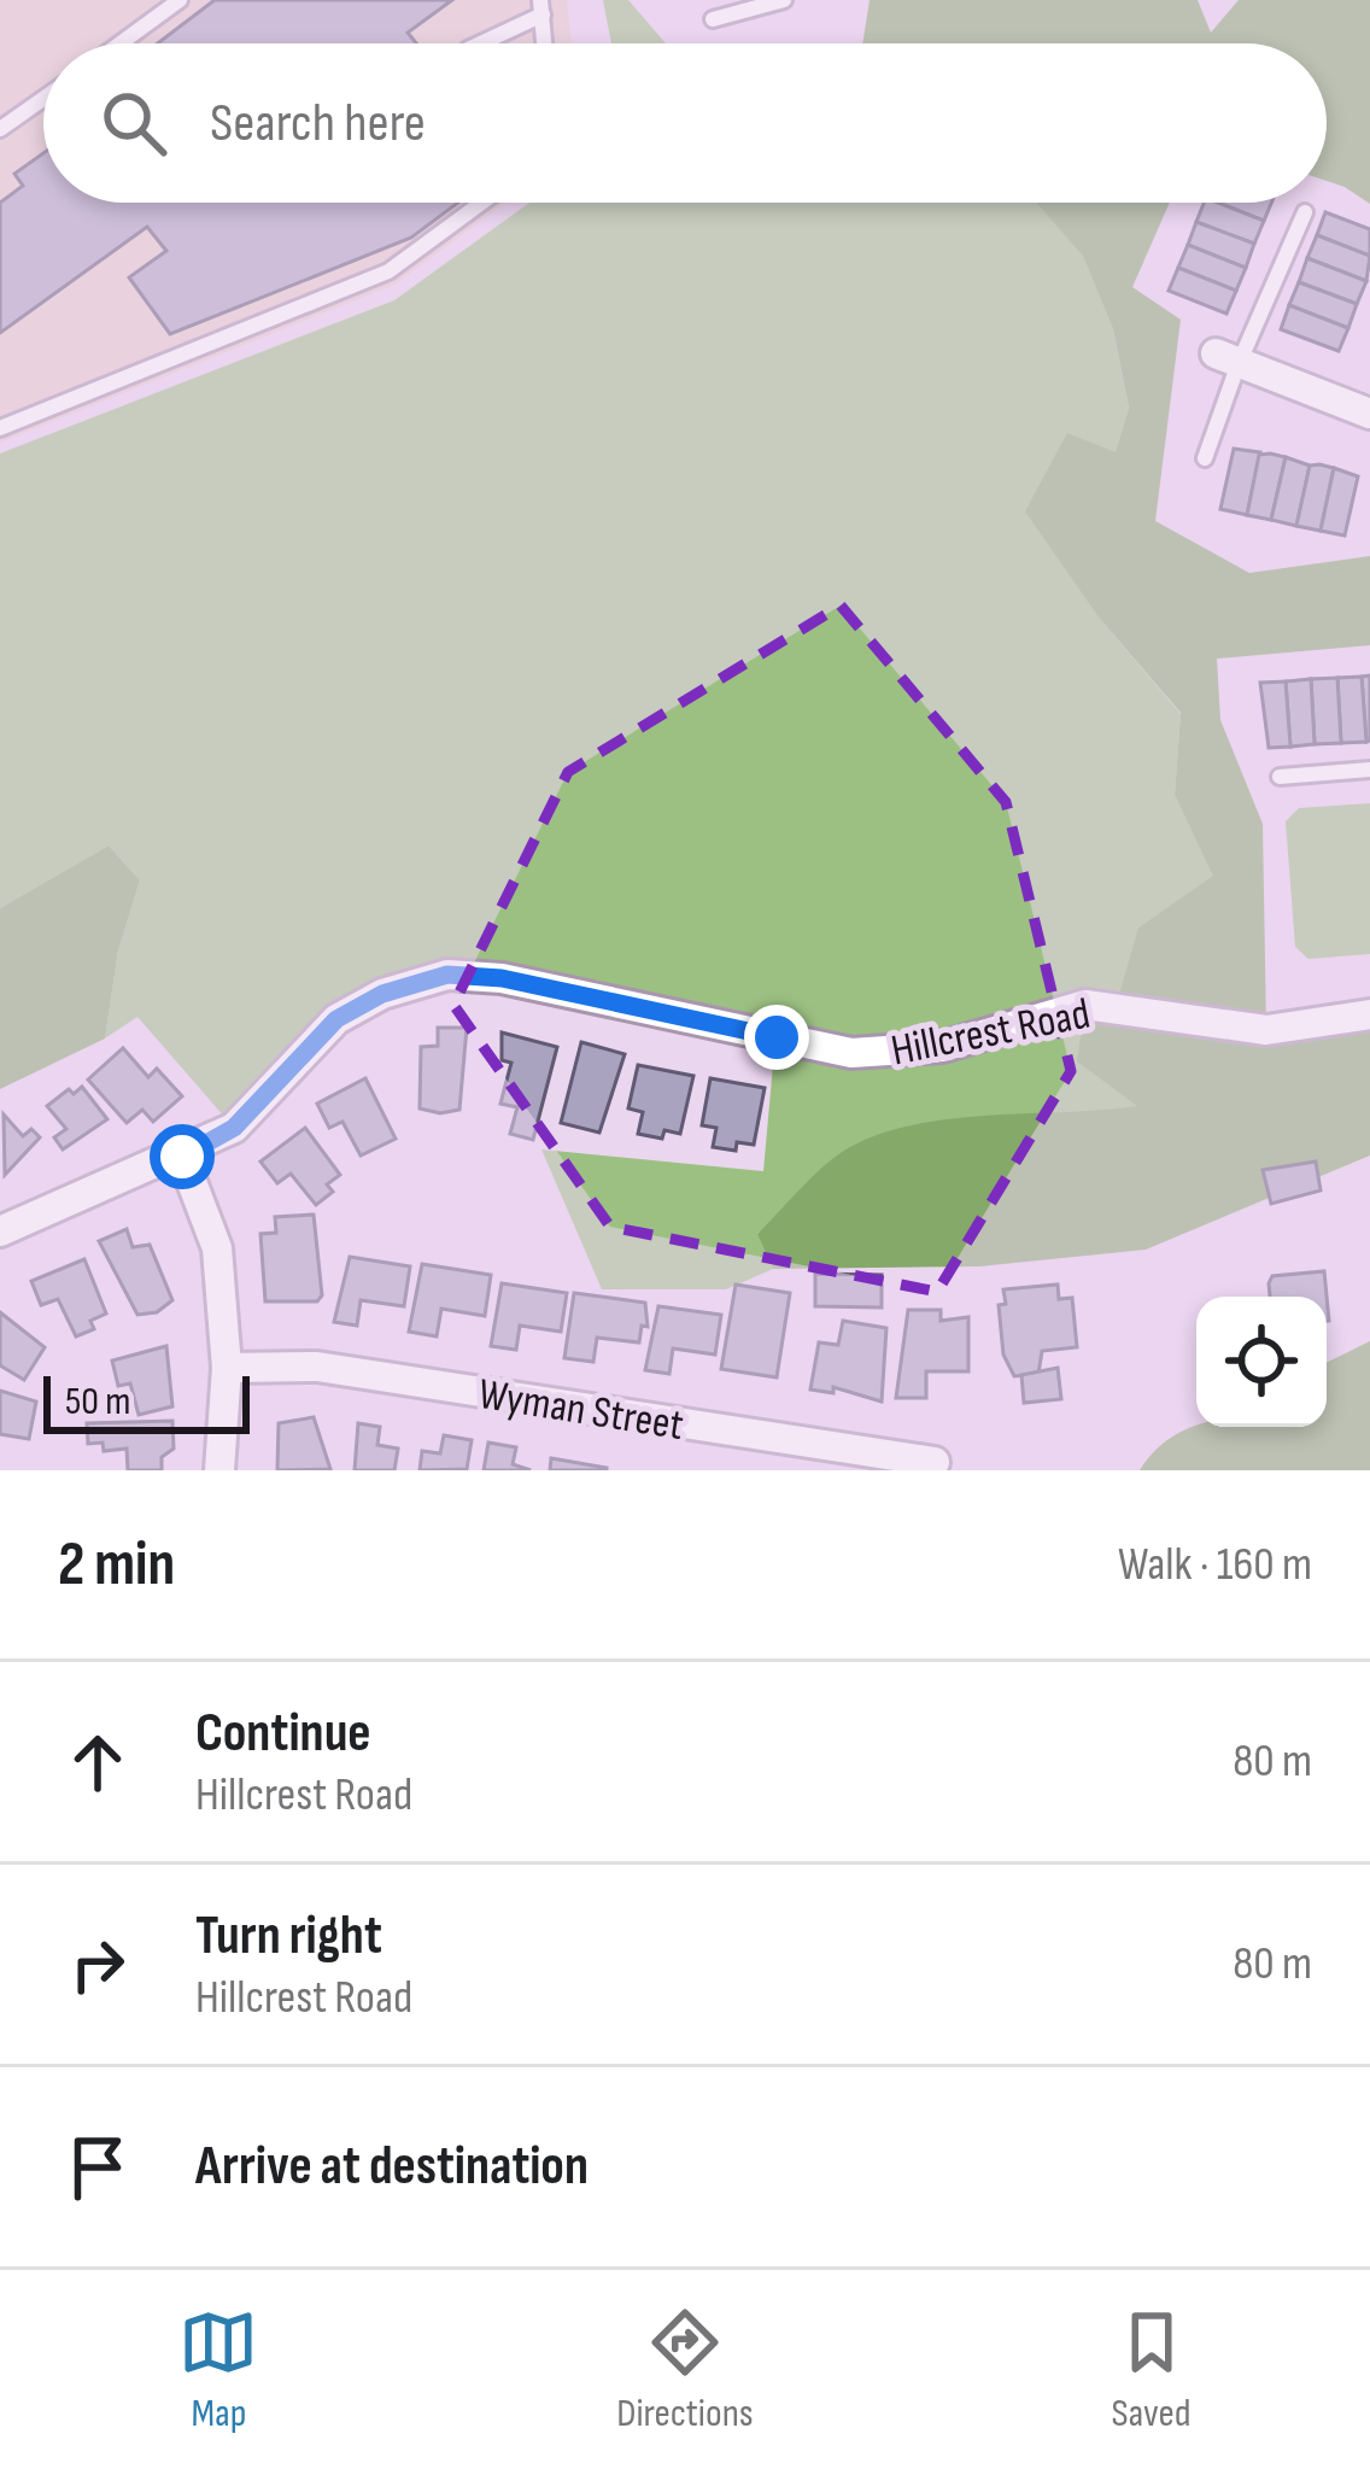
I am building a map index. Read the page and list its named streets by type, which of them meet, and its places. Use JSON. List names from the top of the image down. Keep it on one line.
{"streets":{"street":["Hillcrest Road","Wyman Street"]},"scale_bar":"50 m","page":{"search":"Search here","scale":"50 m","heading":["2 min","Walk · 160 m"],"list":[["Continue","Hillcrest Road","80 m"],["Turn right","Hillcrest Road","80 m"],"Arrive at destination"],"nav":["Map","Directions","Saved"]}}
